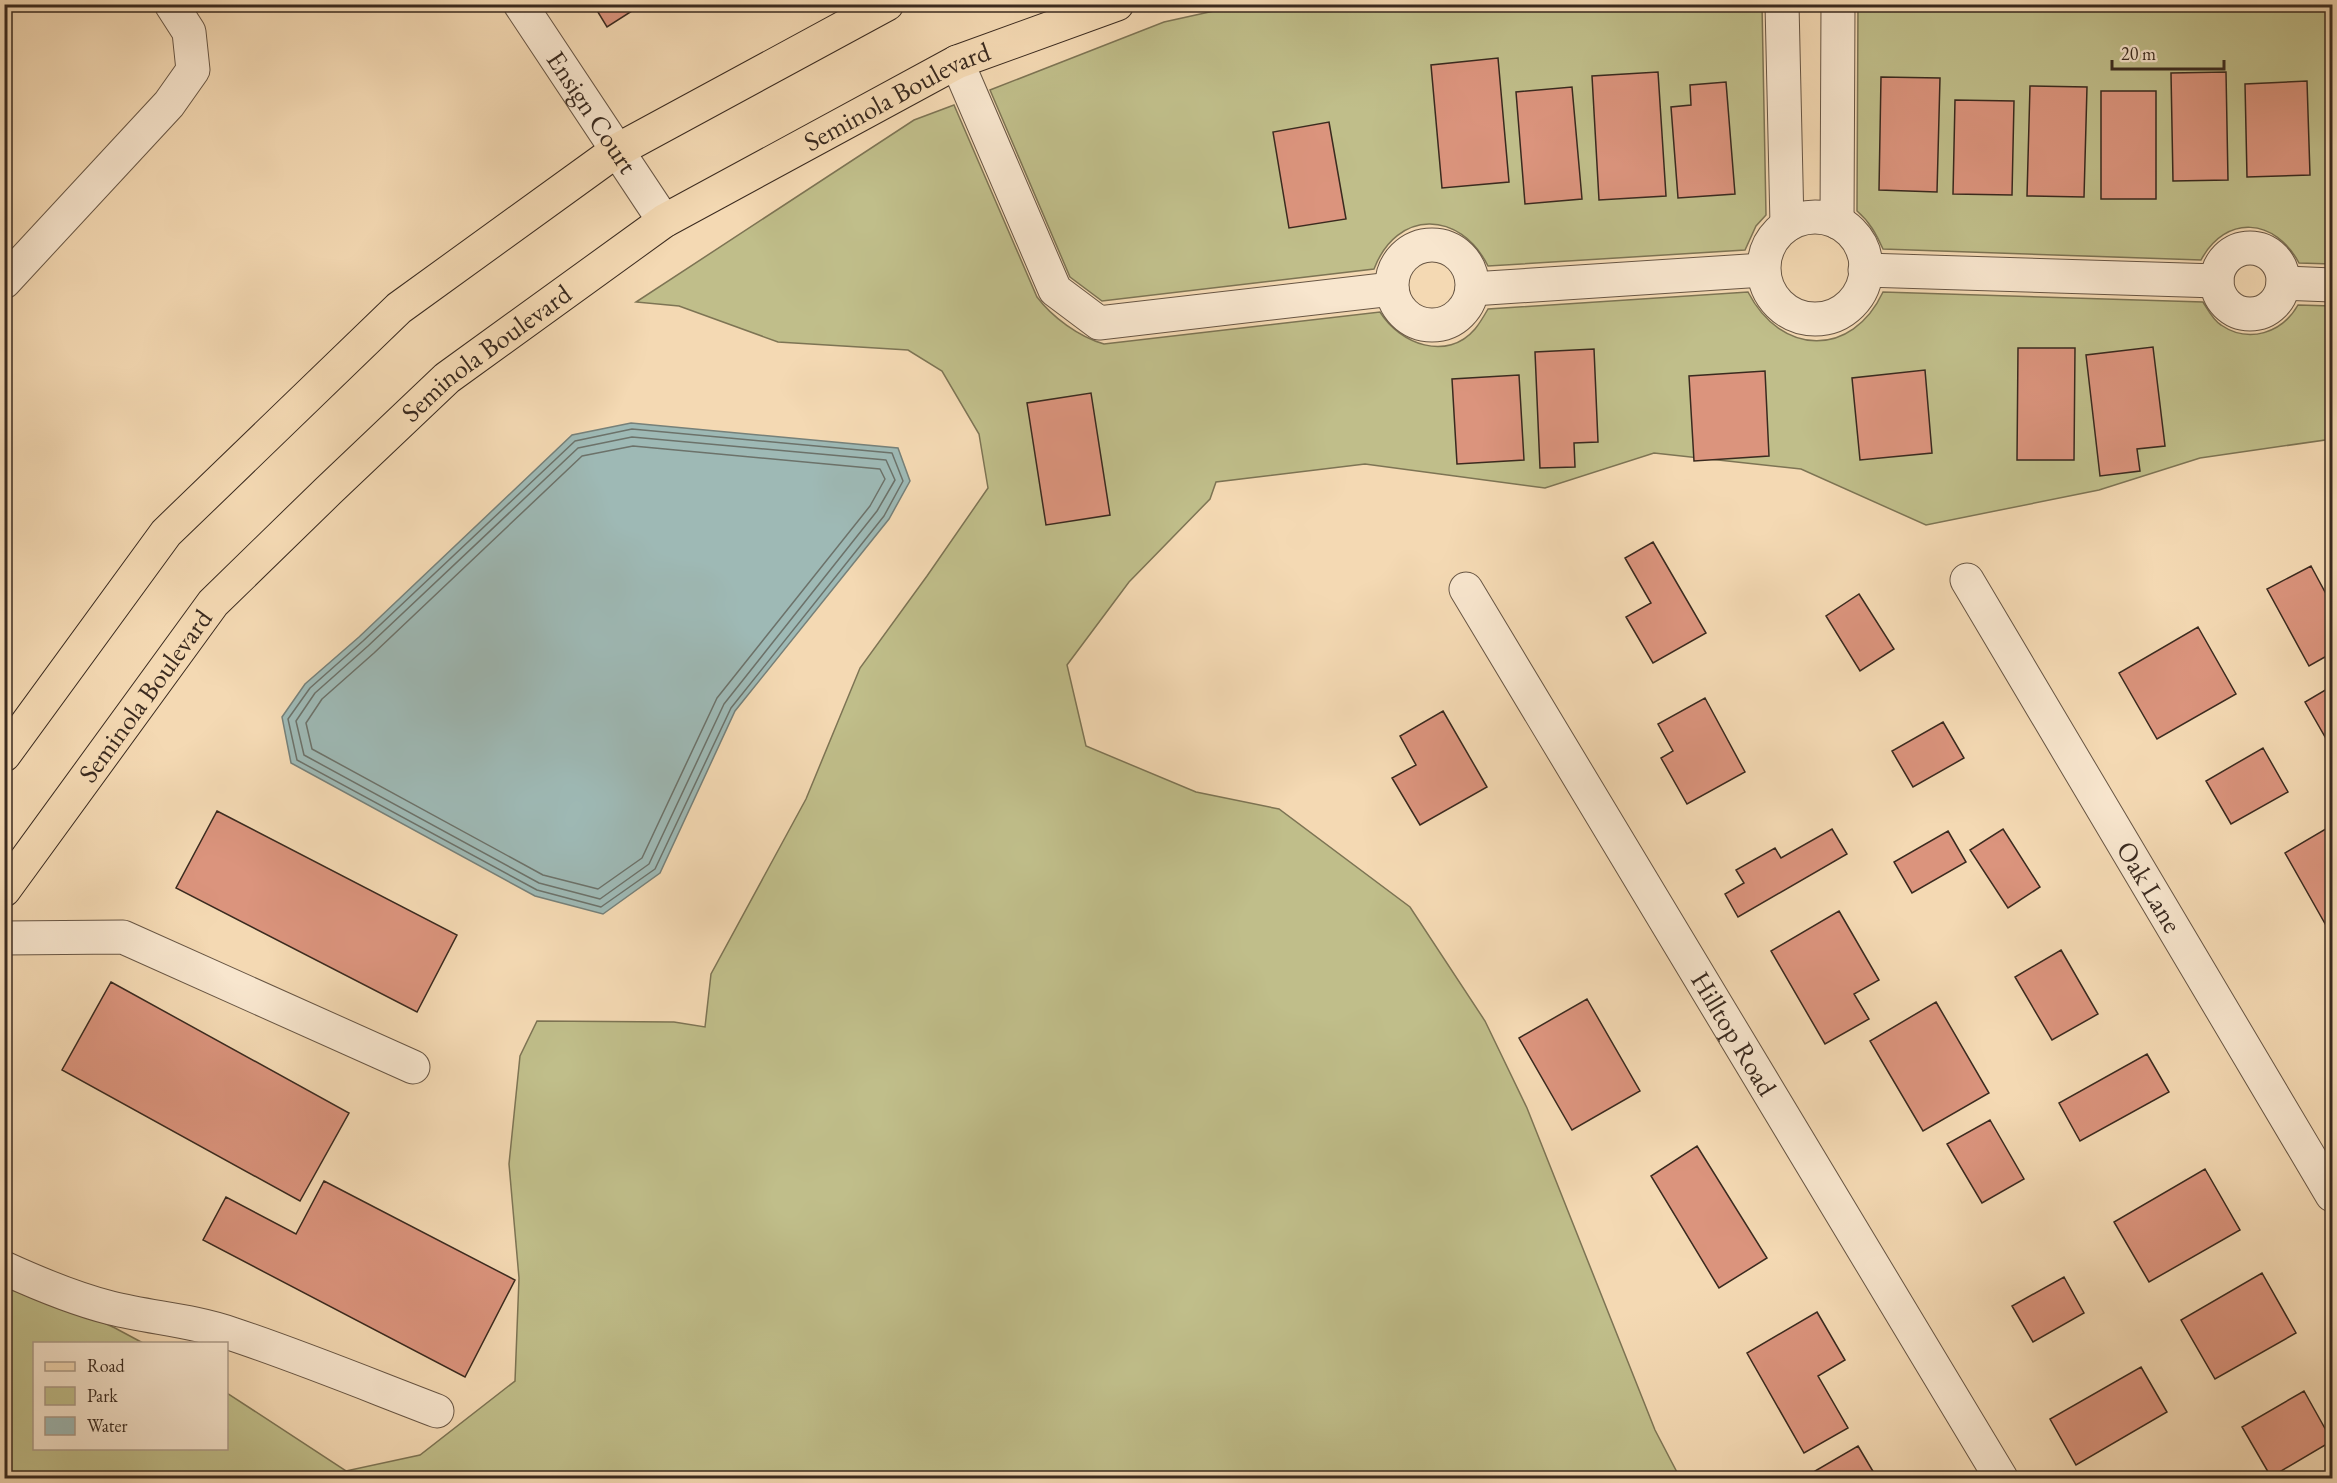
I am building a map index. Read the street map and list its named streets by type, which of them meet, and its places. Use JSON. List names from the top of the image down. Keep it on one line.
{"streets":{"main road":["Seminola Boulevard"],"street":["Ensign Court","Oak Lane","Hilltop Road"]},"crossings":[["Seminola Boulevard","Ensign Court"]],"legend":["Road","Park","Water"],"scale_bar":"20 m"}
